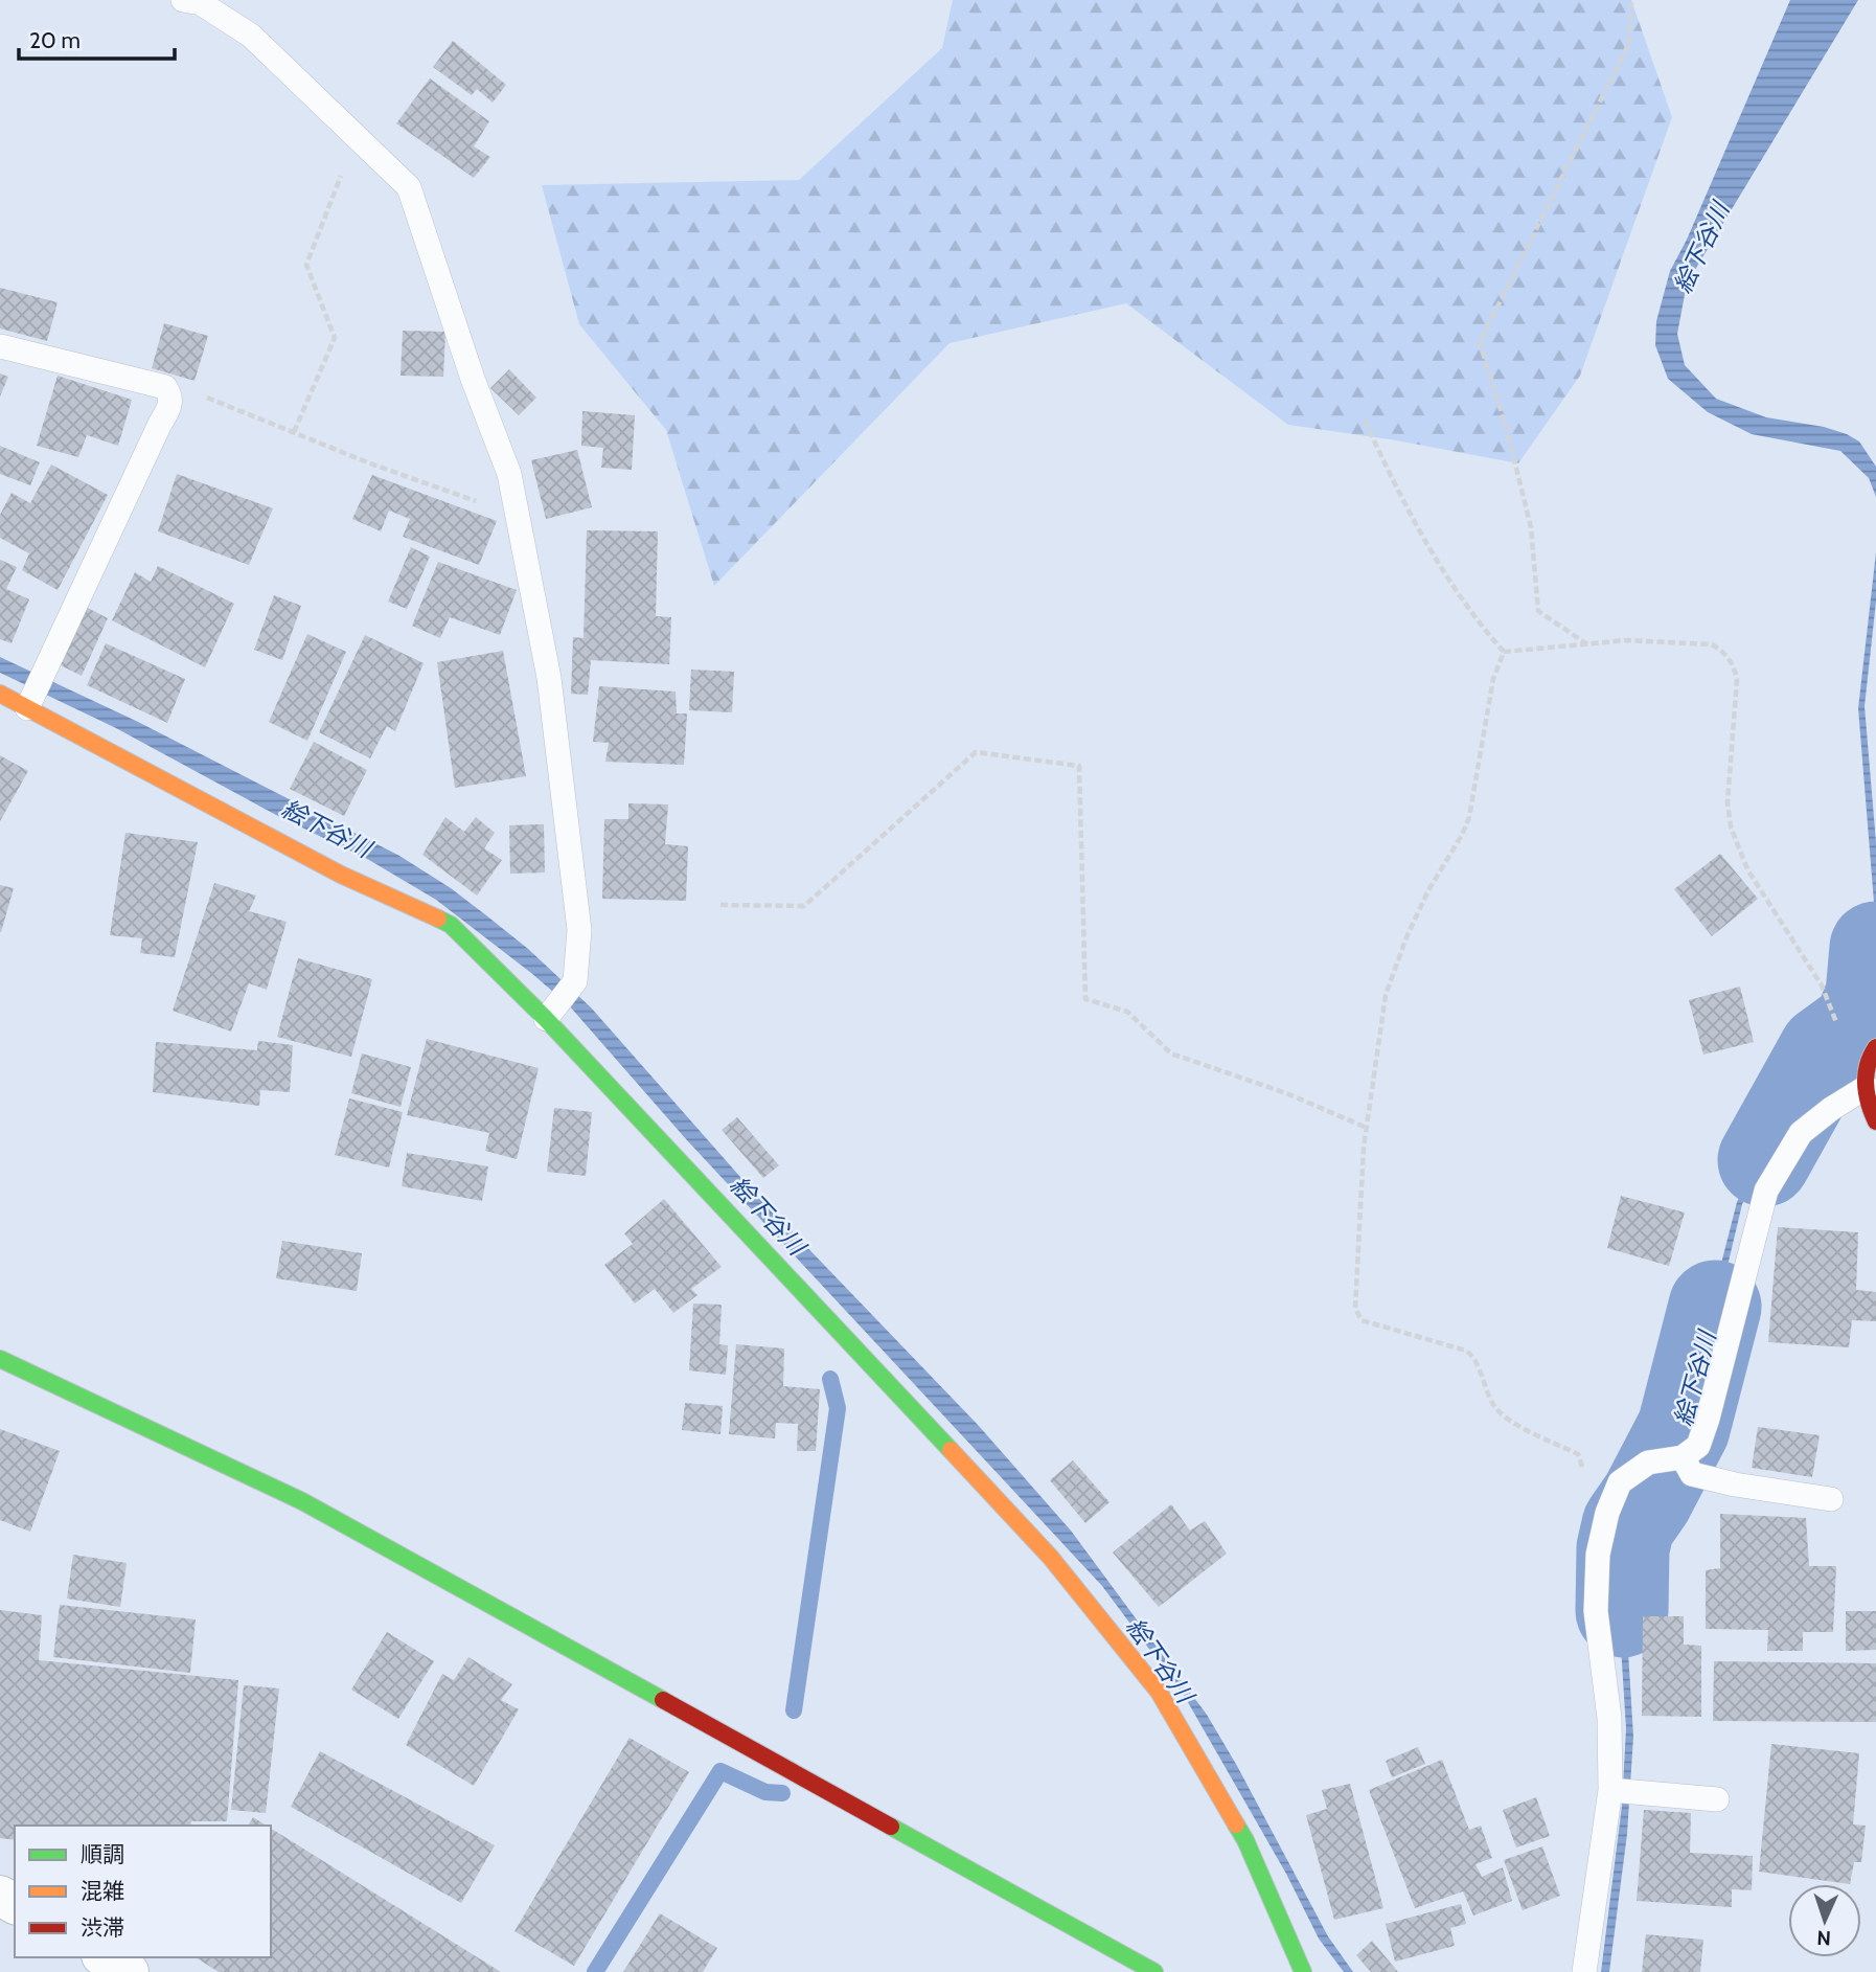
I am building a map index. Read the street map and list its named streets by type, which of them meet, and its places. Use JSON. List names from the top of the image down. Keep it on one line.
{"water":["絵下谷川"],"legend":["順調","混雑","渋滞"],"scale_bar":"20 m","north":"bottom"}
